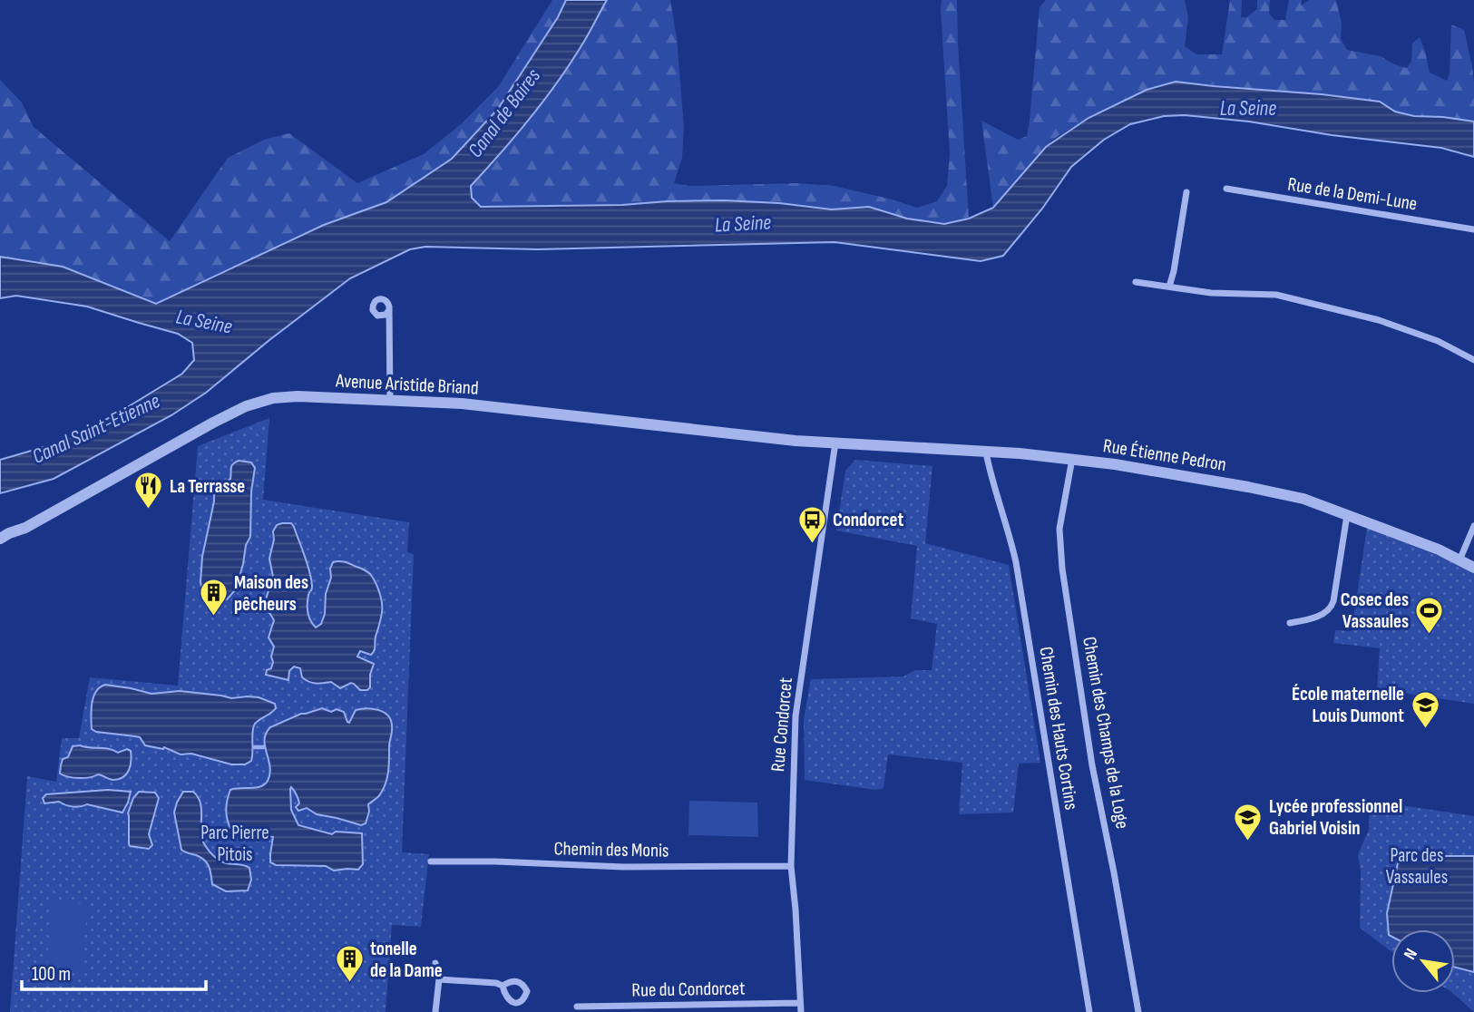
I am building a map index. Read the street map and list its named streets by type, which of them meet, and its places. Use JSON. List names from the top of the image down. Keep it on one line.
{"streets":{"street":["Rue de la Demi-Lune","Avenue Aristide Briand","Rue Étienne Pedron","Rue Condorcet","Chemin des Hauts Cortins","Chemin des Champs de la Loge","Chemin des Monis","Rue du Condorcet"]},"crossings":[["Avenue Aristide Briand","Rue Étienne Pedron"],["Avenue Aristide Briand","Rue Condorcet"],["Rue Étienne Pedron","Rue Condorcet"],["Rue Étienne Pedron","Chemin des Hauts Cortins"],["Rue Étienne Pedron","Chemin des Champs de la Loge"],["Rue Condorcet","Chemin des Monis"],["Rue Condorcet","Rue du Condorcet"]],"water":["La Seine","Canal de Baires","Canal Saint-Etienne"],"parks":["Parc Pierre Pitois","Parc des Vassaules"],"places":{"restaurant":["La Terrasse"],"bus stop":["Condorcet"],"building":["Maison des pêcheurs","tonelle de la Dame"],"sports":["Cosec des Vassaules"],"school or university":["École maternelle Louis Dumont","Lycée professionnel Gabriel Voisin"]},"scale_bar":"100 m","north":"top left"}
